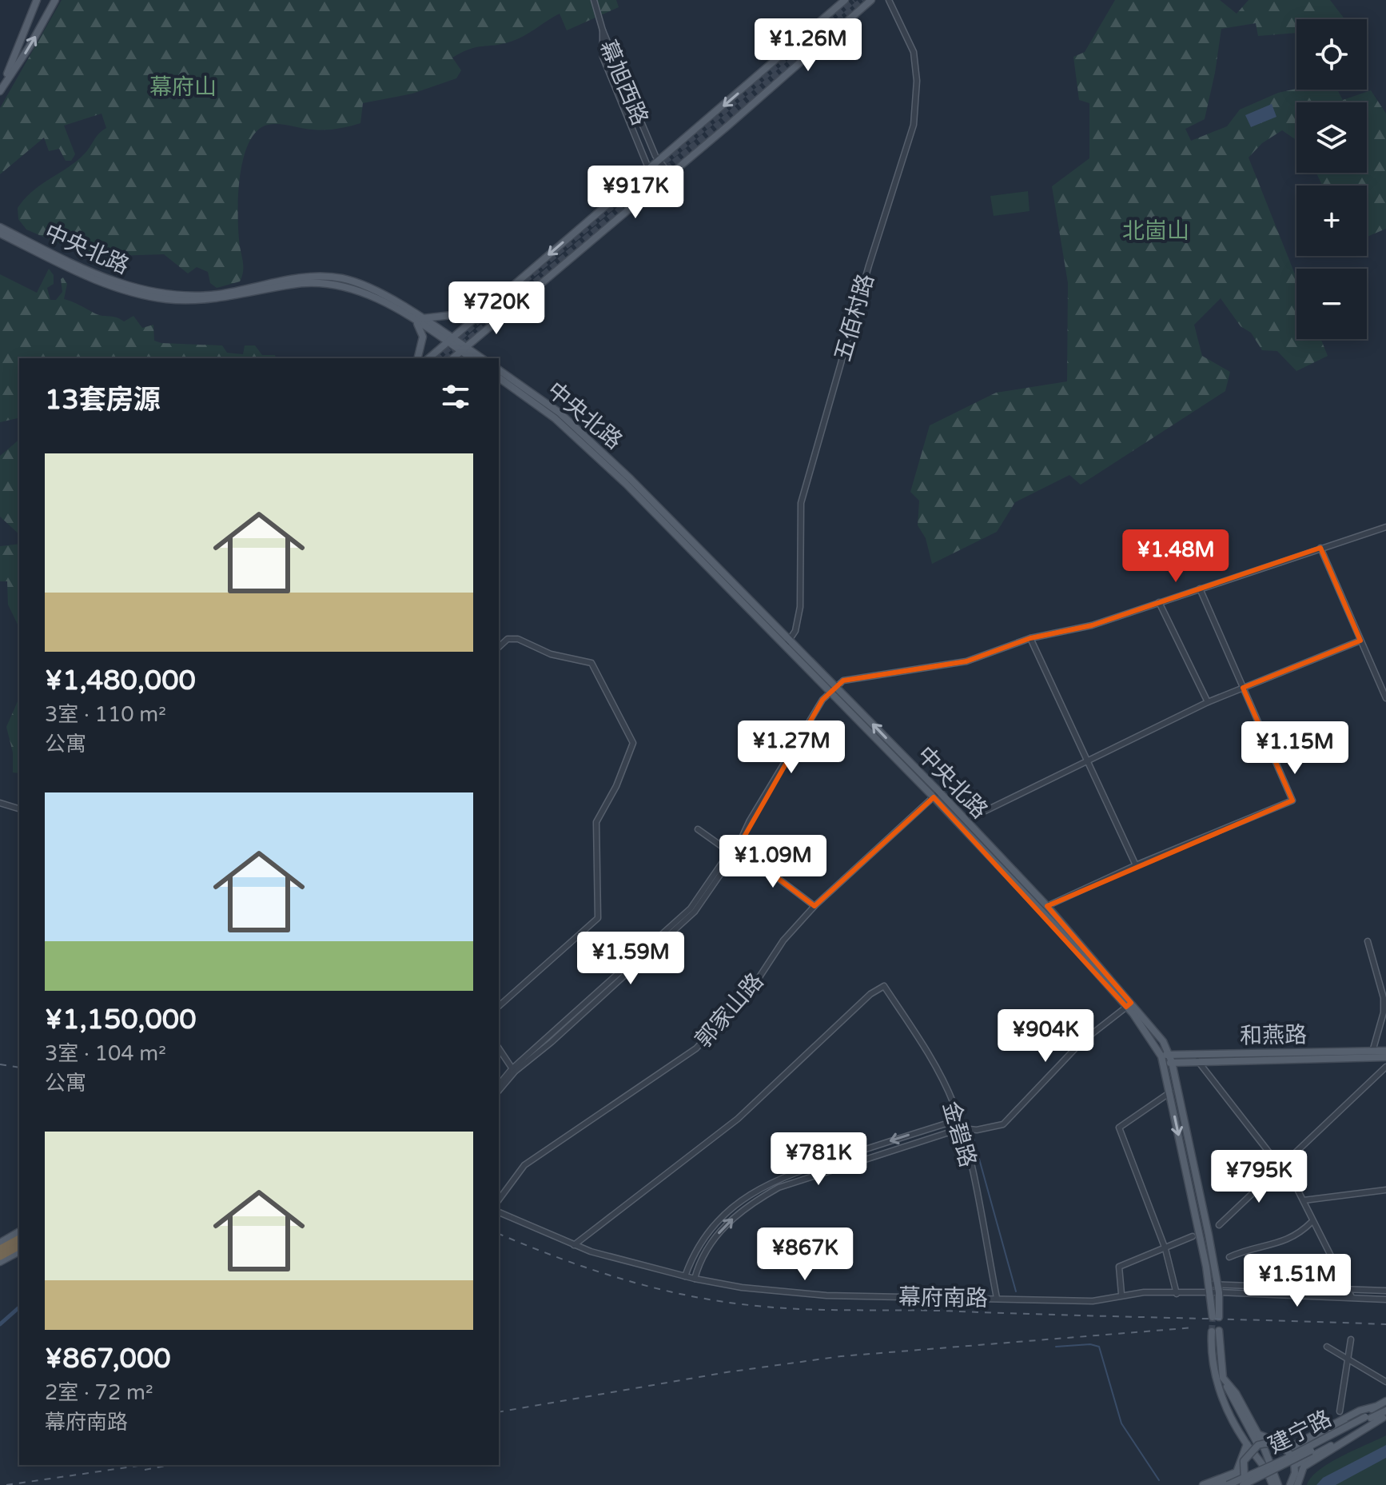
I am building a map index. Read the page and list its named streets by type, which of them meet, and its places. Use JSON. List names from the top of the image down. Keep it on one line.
{"streets":{"main road":["中央北路","和燕路","建宁路"],"street":["幕旭西路","五佰村路","郭家山路","金碧路","幕府南路"]},"crossings":[["中央北路","五佰村路"],["中央北路","郭家山路"],["中央北路","和燕路"],["中央北路","幕府南路"],["金碧路","幕府南路"]],"parks":["幕府山","北崮山"],"page":{"price":["¥1.26M","¥917K","¥720K","¥1.48M","¥1.27M","¥1.15M","¥1.09M","¥1.59M","¥904K","¥781K","¥795K","¥867K","¥1.51M"],"map_buttons":["+","−"],"heading":"13套房源","list":[{"name":"¥1,480,000","note":"3室 · 110 m² · 公寓"},{"name":"¥1,150,000","note":"3室 · 104 m² · 公寓"},{"name":"¥867,000","note":"2室 · 72 m² · 幕府南路"}]}}
